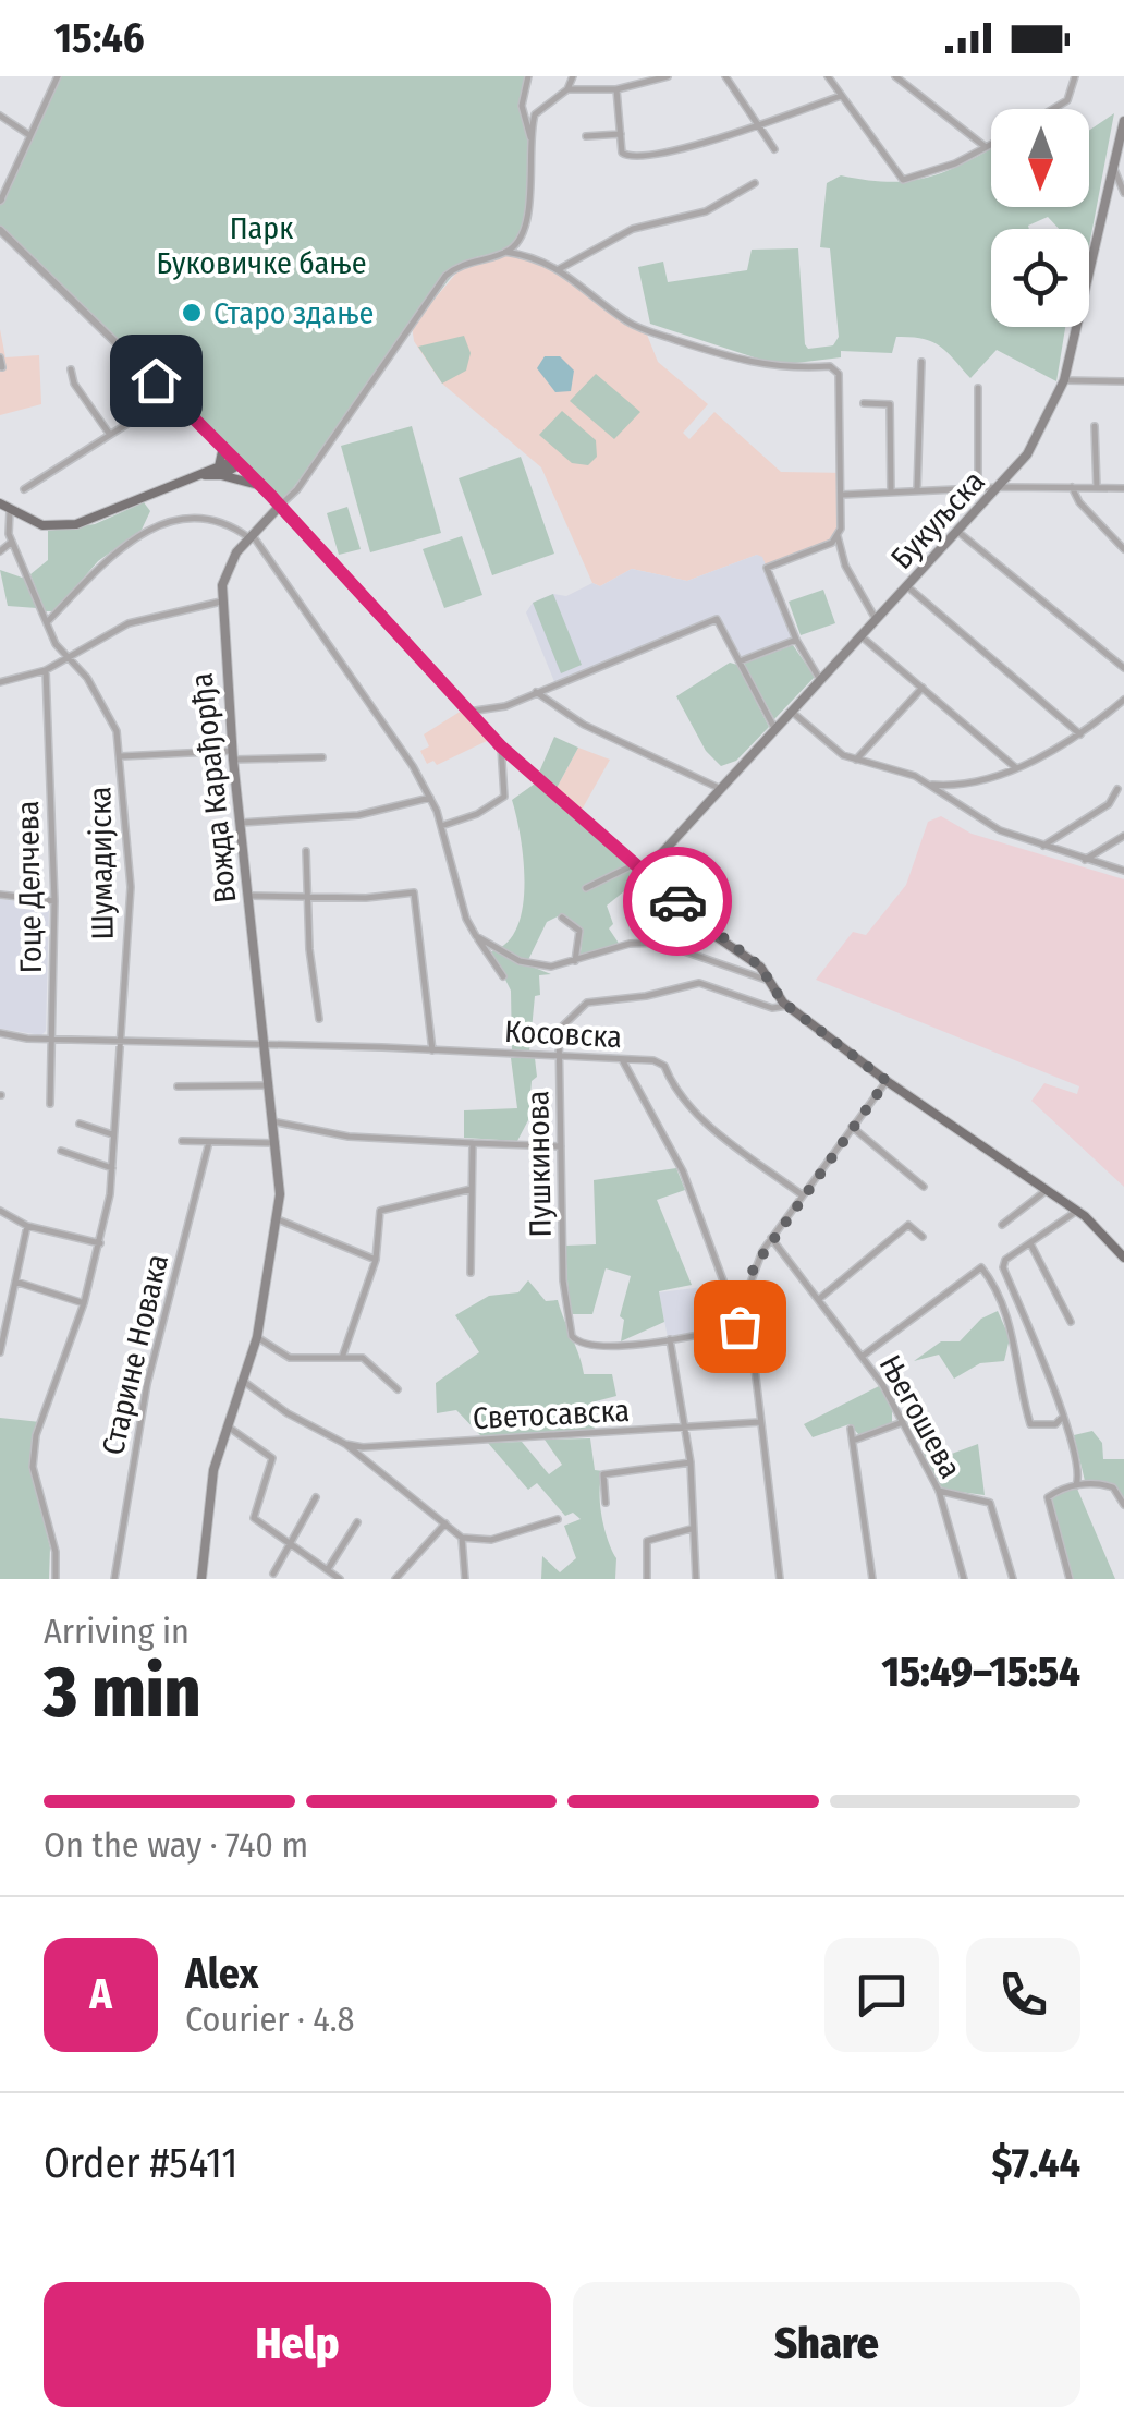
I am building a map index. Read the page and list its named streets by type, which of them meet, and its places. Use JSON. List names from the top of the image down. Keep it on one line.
{"streets":{"main road":["Букуљска","Вожда Карађорђа"],"street":["Шумадијска","Гоце Делчева","Косовска","Пушкинова","Старине Новака","Светосавска","Његошева"]},"crossings":[["Вожда Карађорђа","Косовска"],["Шумадијска","Косовска"],["Гоце Делчева","Косовска"],["Косовска","Пушкинова"]],"parks":["Парк Буковичке бање"],"places":["Старо здање"],"north":"bottom","page":{"status":"15:46","heading":["3 min","Arriving in","15:49–15:54"],"panel":["Alex","Courier · 4.8","Order #5411","$7.44"],"bar":"On the way · 740 m","round":"A","buttons":["Help","Share"]}}
